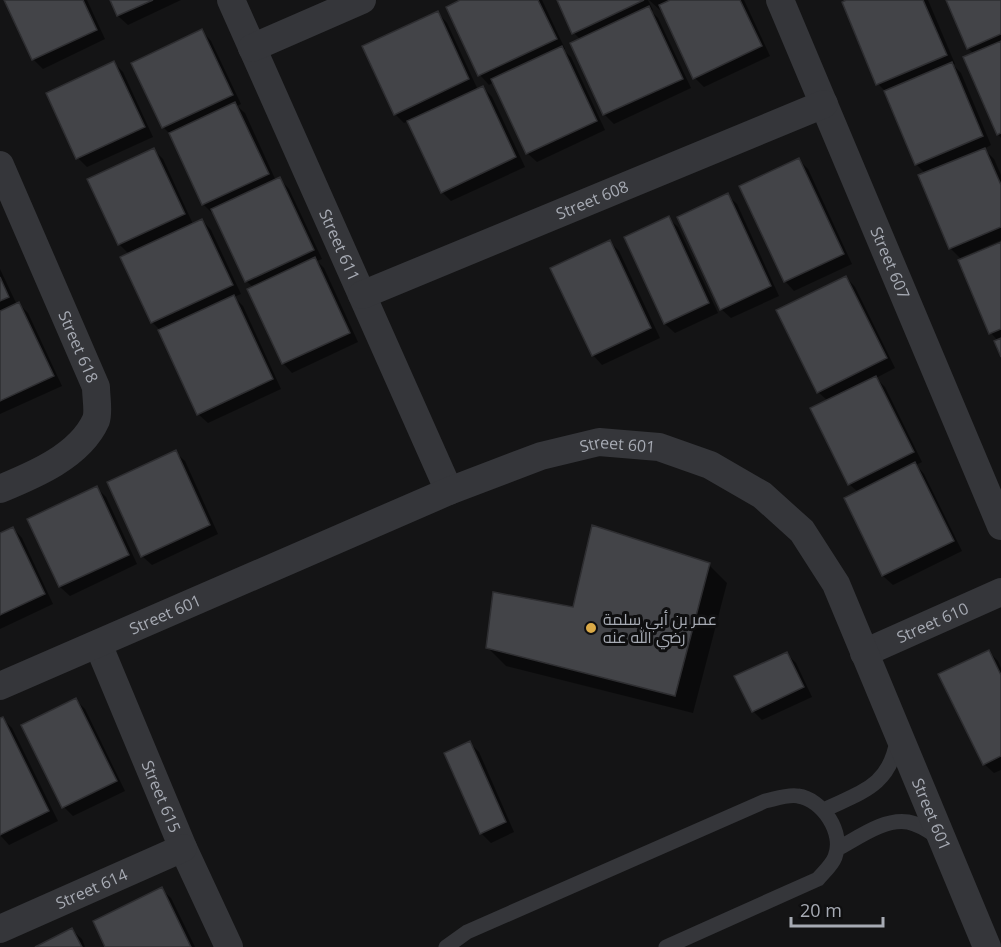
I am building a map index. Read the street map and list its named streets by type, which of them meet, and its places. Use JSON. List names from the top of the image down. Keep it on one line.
{"streets":{"street":["Street 608","Street 611","Street 607","Street 618","Street 601","Street 610","Street 615","Street 614"]},"crossings":[["Street 608","Street 611"],["Street 608","Street 607"],["Street 611","Street 601"],["Street 601","Street 610"],["Street 601","Street 615"],["Street 615","Street 614"]],"places":["عمر بن أبي سلمة رضي الله عنه"],"scale_bar":"20 m"}
